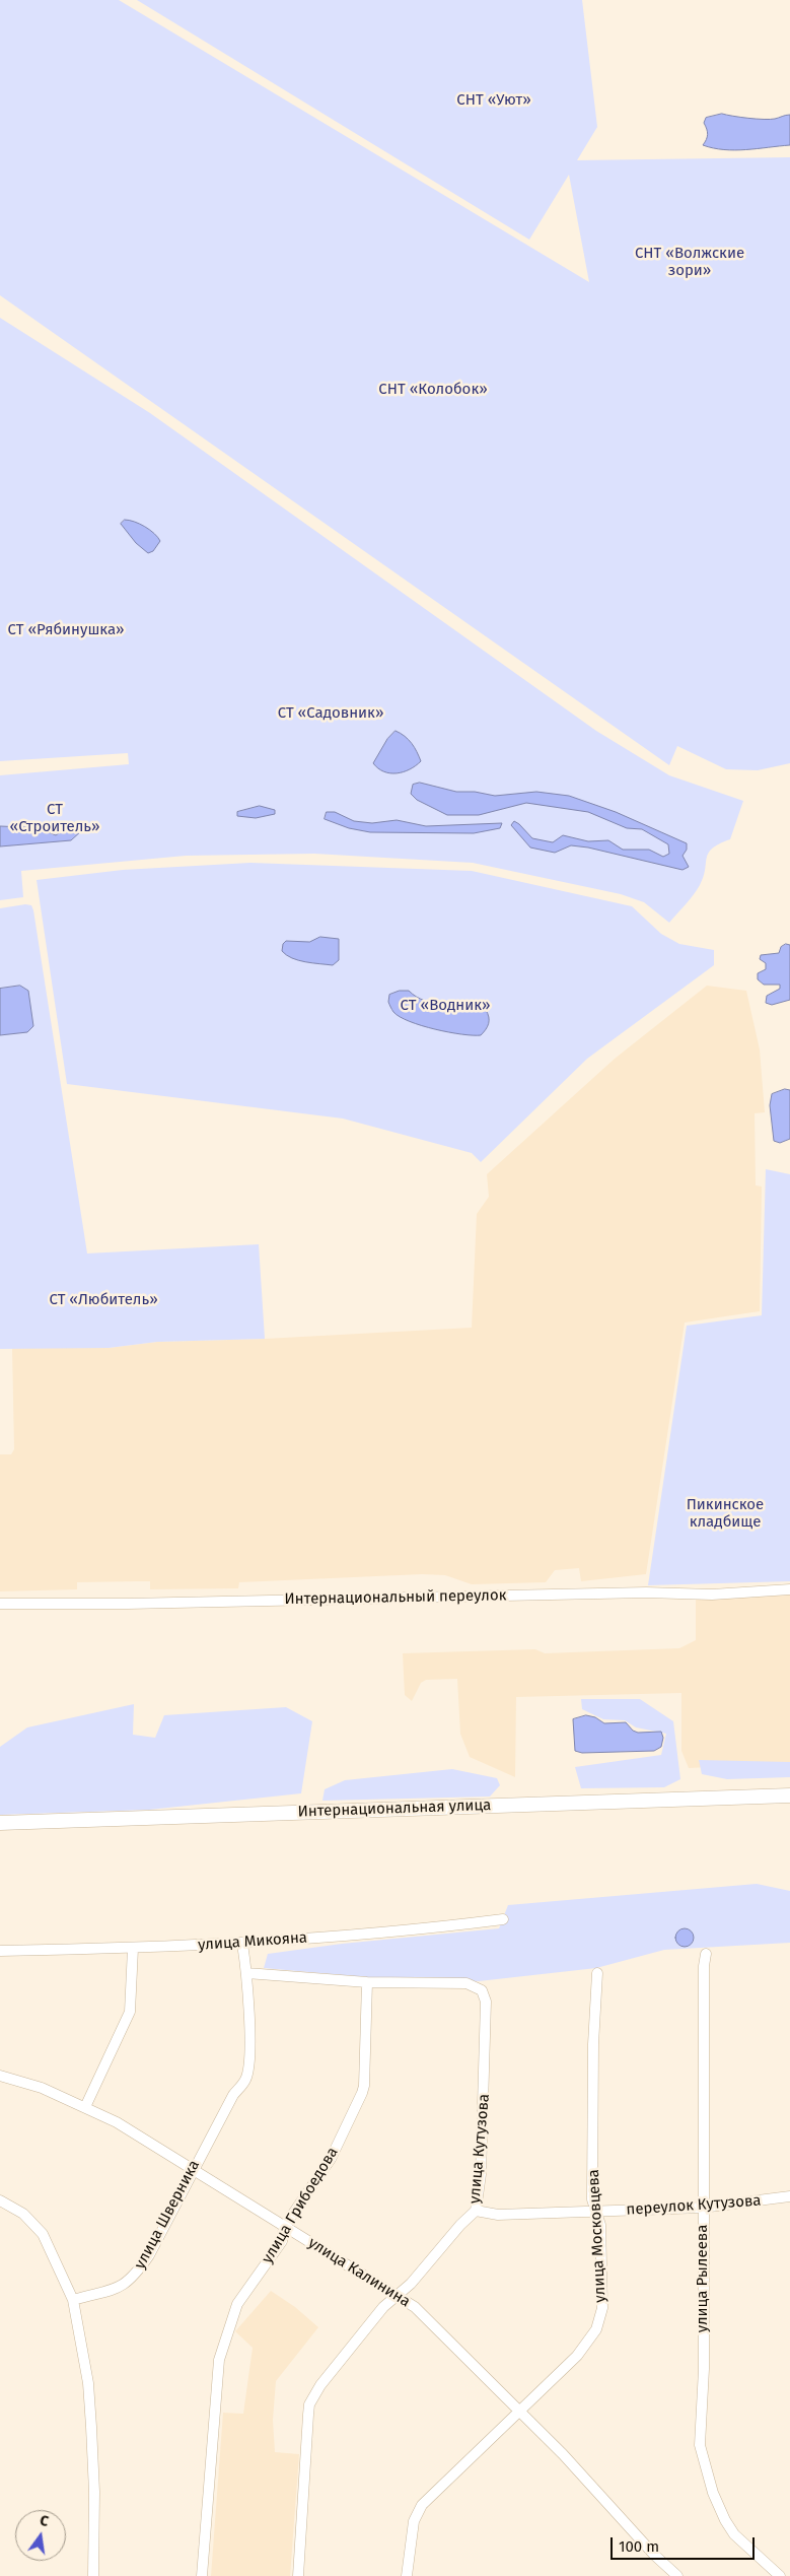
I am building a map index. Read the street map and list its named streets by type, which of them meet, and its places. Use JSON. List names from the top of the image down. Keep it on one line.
{"streets":{"main road":["Интернациональная улица"],"street":["Интернациональный переулок","улица Микояна","улица Кутузова","улица Грибоедова","переулок Кутузова","улица Шверника","улица Московцева","улица Калинина","улица Рылеева"]},"crossings":[["улица Микояна","улица Шверника"],["улица Кутузова","улица Грибоедова"],["улица Кутузова","переулок Кутузова"],["улица Кутузова","улица Калинина"],["улица Грибоедова","улица Калинина"],["переулок Кутузова","улица Московцева"],["переулок Кутузова","улица Рылеева"],["улица Шверника","улица Калинина"],["улица Московцева","улица Калинина"]],"parks":["СНТ «Уют»","СНТ «Волжские зори»","СНТ «Колобок»","СТ «Рябинушка»","СТ «Садовник»","СТ «Строитель»","СТ «Водник»","СТ «Любитель»","Пикинское кладбище"],"scale_bar":"100 m","north":"top"}
